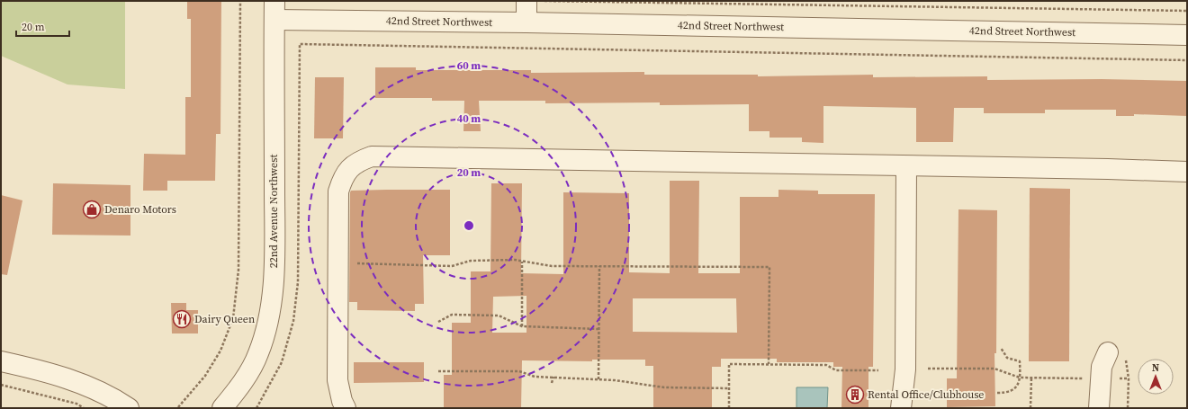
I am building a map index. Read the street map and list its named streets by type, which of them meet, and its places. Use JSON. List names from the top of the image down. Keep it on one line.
{"streets":{"street":["42nd Street Northwest","22nd Avenue Northwest"]},"crossings":[["42nd Street Northwest","22nd Avenue Northwest"]],"places":{"shop":["Denaro Motors"],"restaurant":["Dairy Queen"],"building":["Rental Office/Clubhouse"]},"scale_bar":"20 m","north":"top","rings":["60 m","40 m","20 m"]}
